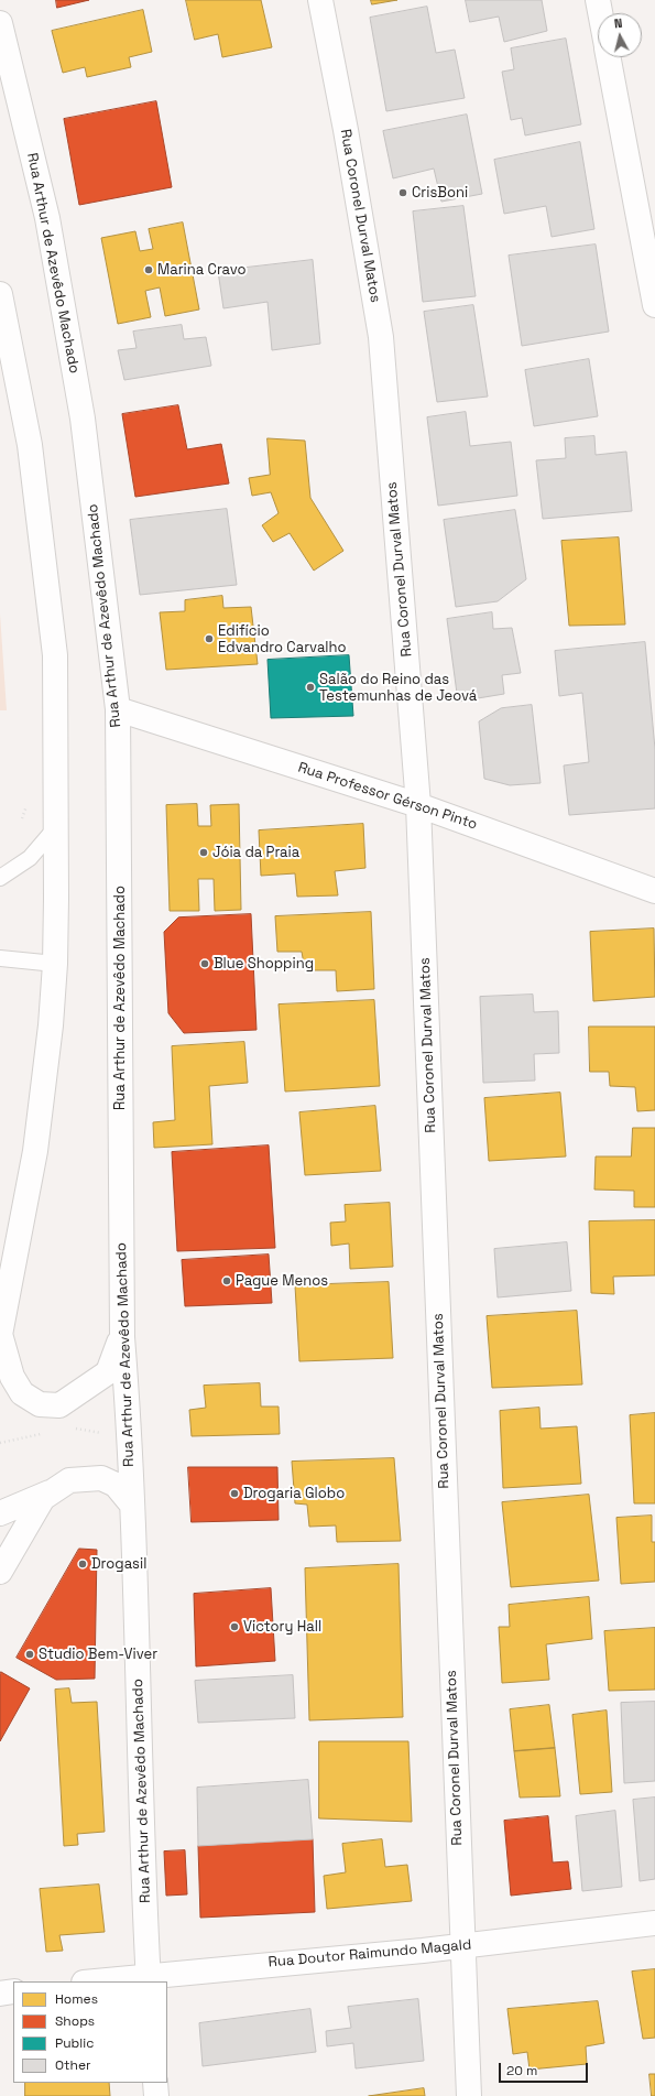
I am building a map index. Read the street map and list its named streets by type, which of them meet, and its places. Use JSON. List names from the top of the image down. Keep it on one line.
{"streets":{"street":["Rua Coronel Durval Matos","Rua Arthur de Azevêdo Machado","Rua Professor Gérson Pinto","Rua Doutor Raimundo Magald"]},"crossings":[["Rua Coronel Durval Matos","Rua Professor Gérson Pinto"],["Rua Coronel Durval Matos","Rua Doutor Raimundo Magald"],["Rua Arthur de Azevêdo Machado","Rua Professor Gérson Pinto"],["Rua Arthur de Azevêdo Machado","Rua Doutor Raimundo Magald"]],"places":["CrisBoni","Marina Cravo","Edifício Edvandro Carvalho","Salão do Reino das Testemunhas de Jeová","Jóia da Praia","Blue Shopping","Pague Menos","Drogaria Globo","Drogasil","Victory Hall","Studio Bem-Viver"],"legend":["Homes","Shops","Public","Other"],"scale_bar":"20 m","north":"top"}
